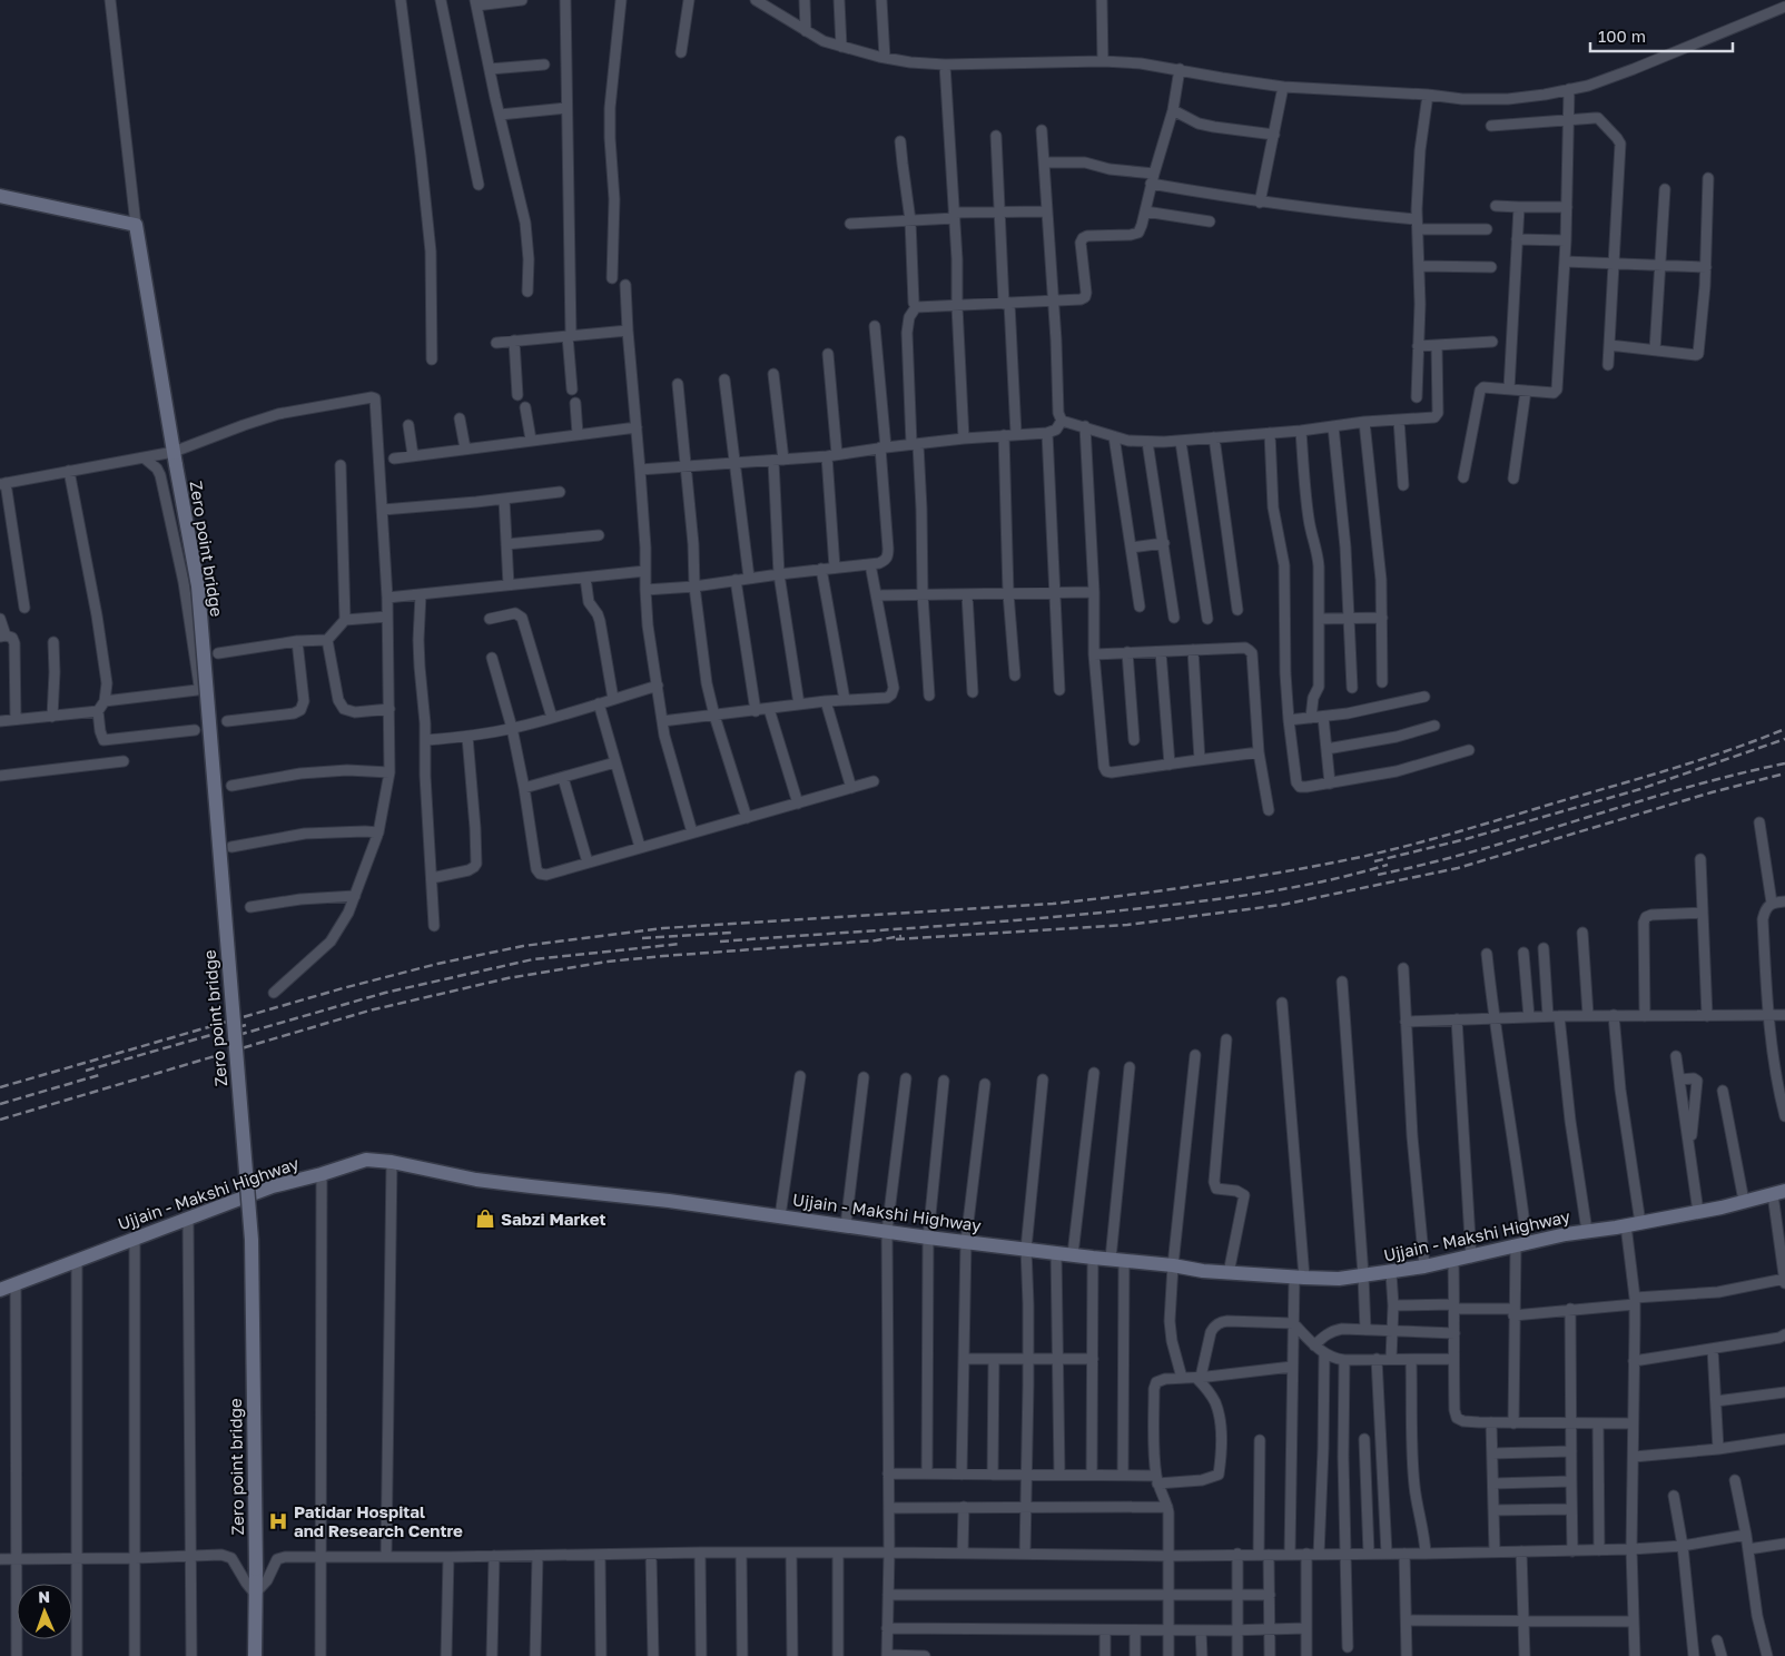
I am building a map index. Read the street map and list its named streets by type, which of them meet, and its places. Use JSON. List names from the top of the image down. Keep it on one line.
{"streets":{"main road":["Zero point bridge","Ujjain - Makshi Highway"]},"places":{"shop":["Sabzi Market"],"hospital":["Patidar Hospital and Research Centre"]},"scale_bar":"100 m","north":"top"}
